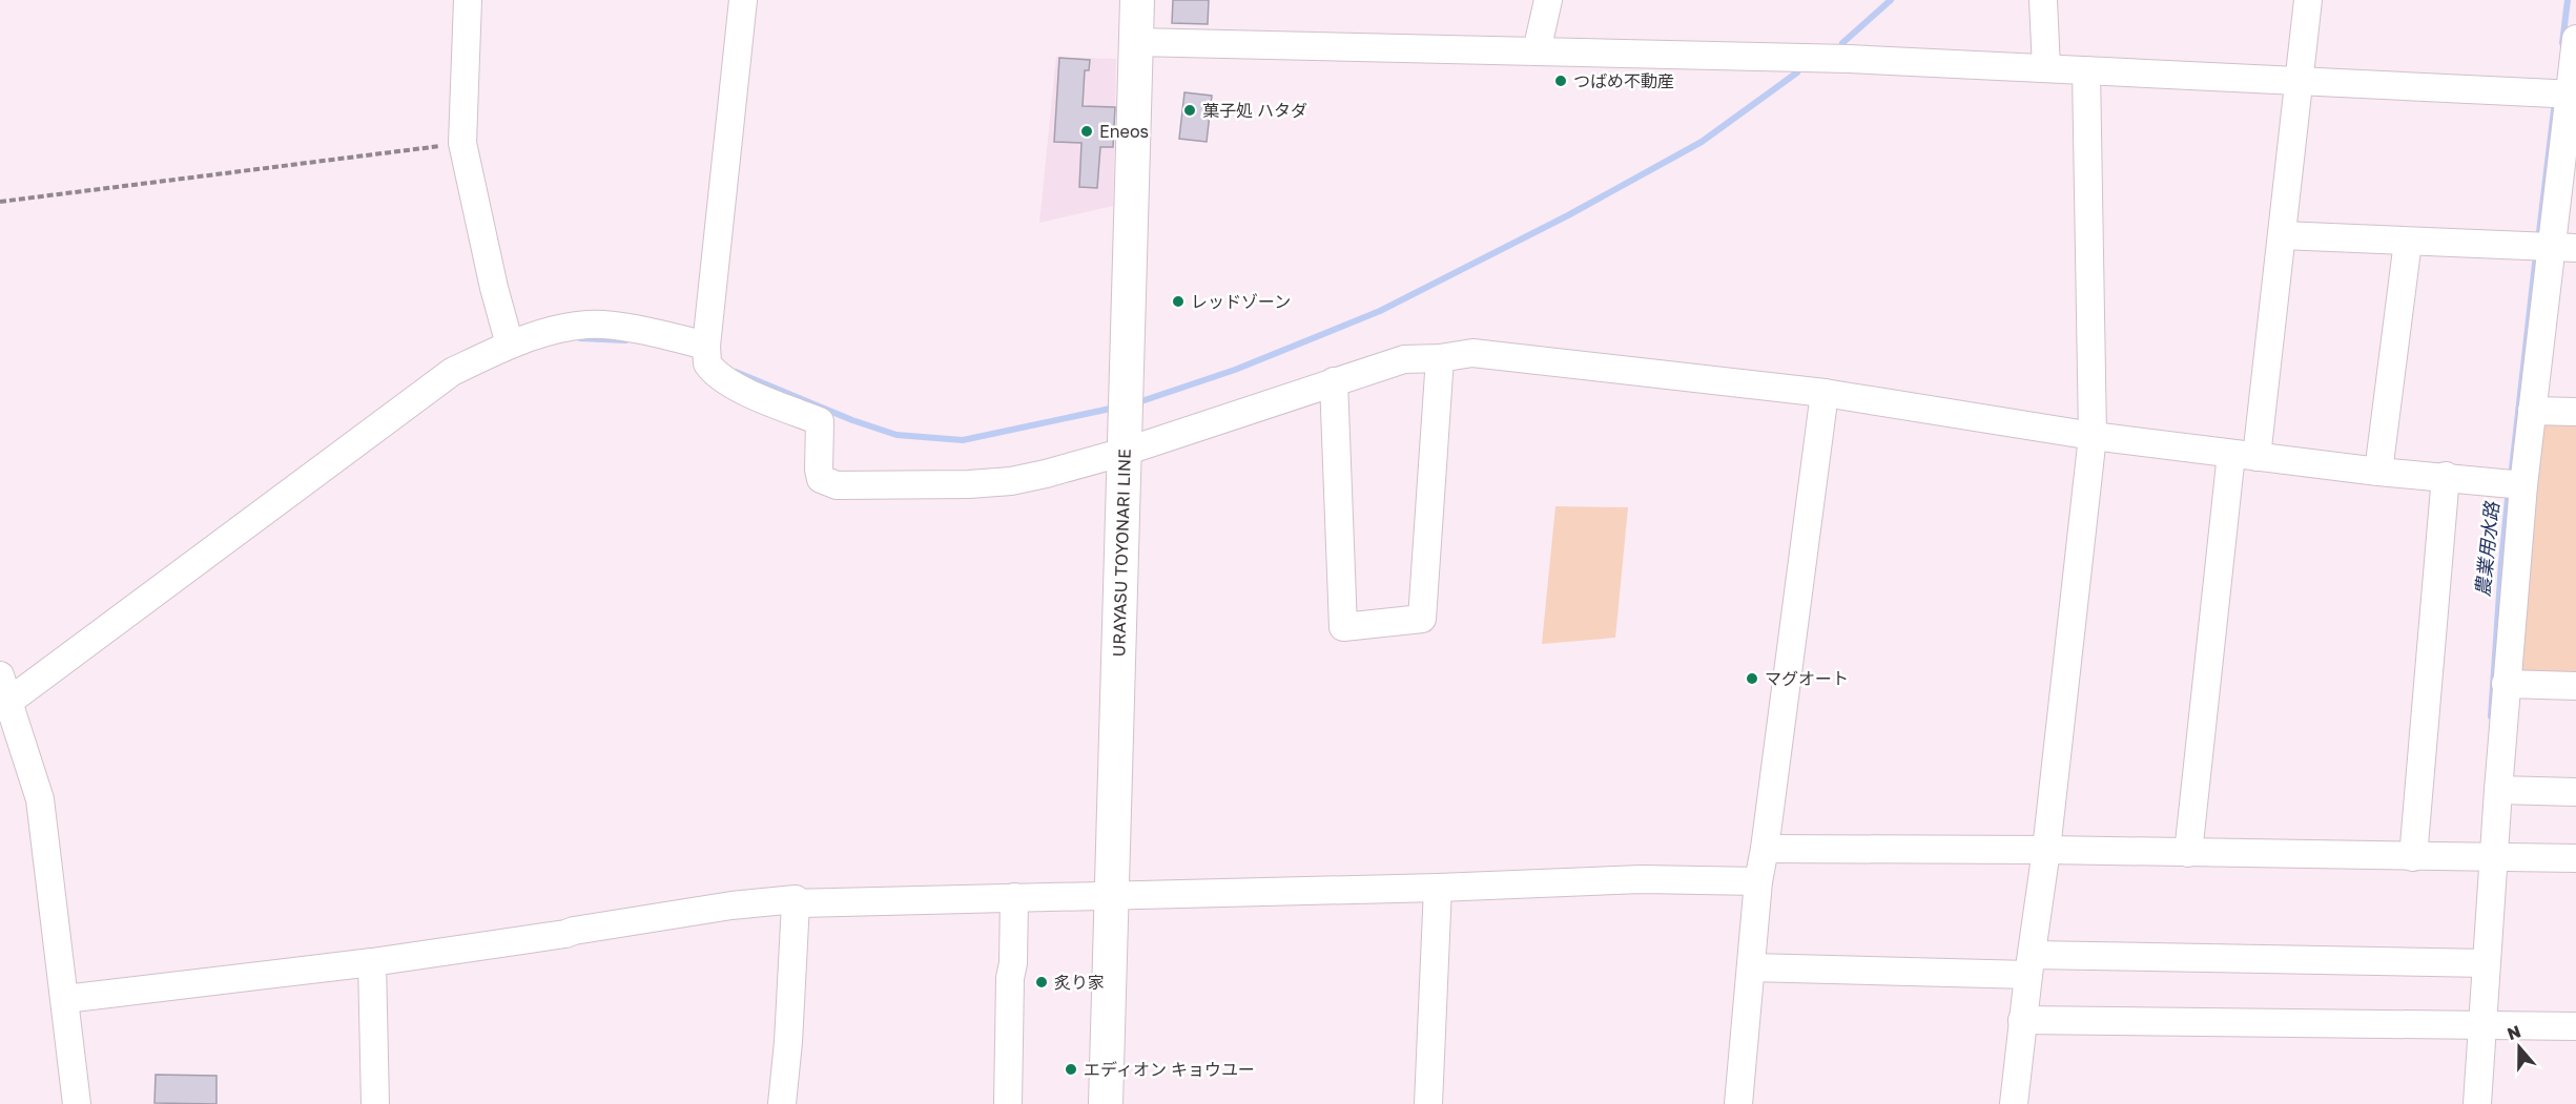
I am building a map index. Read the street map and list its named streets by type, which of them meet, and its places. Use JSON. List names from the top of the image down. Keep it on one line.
{"streets":{"main road":["URAYASU TOYONARI LINE"]},"water":["農業用水路"],"places":["つばめ不動産","菓子処 ハタダ","Eneos","レッドゾーン","マグオート","炙り家","エディオン キョウユー"],"north":"top"}
